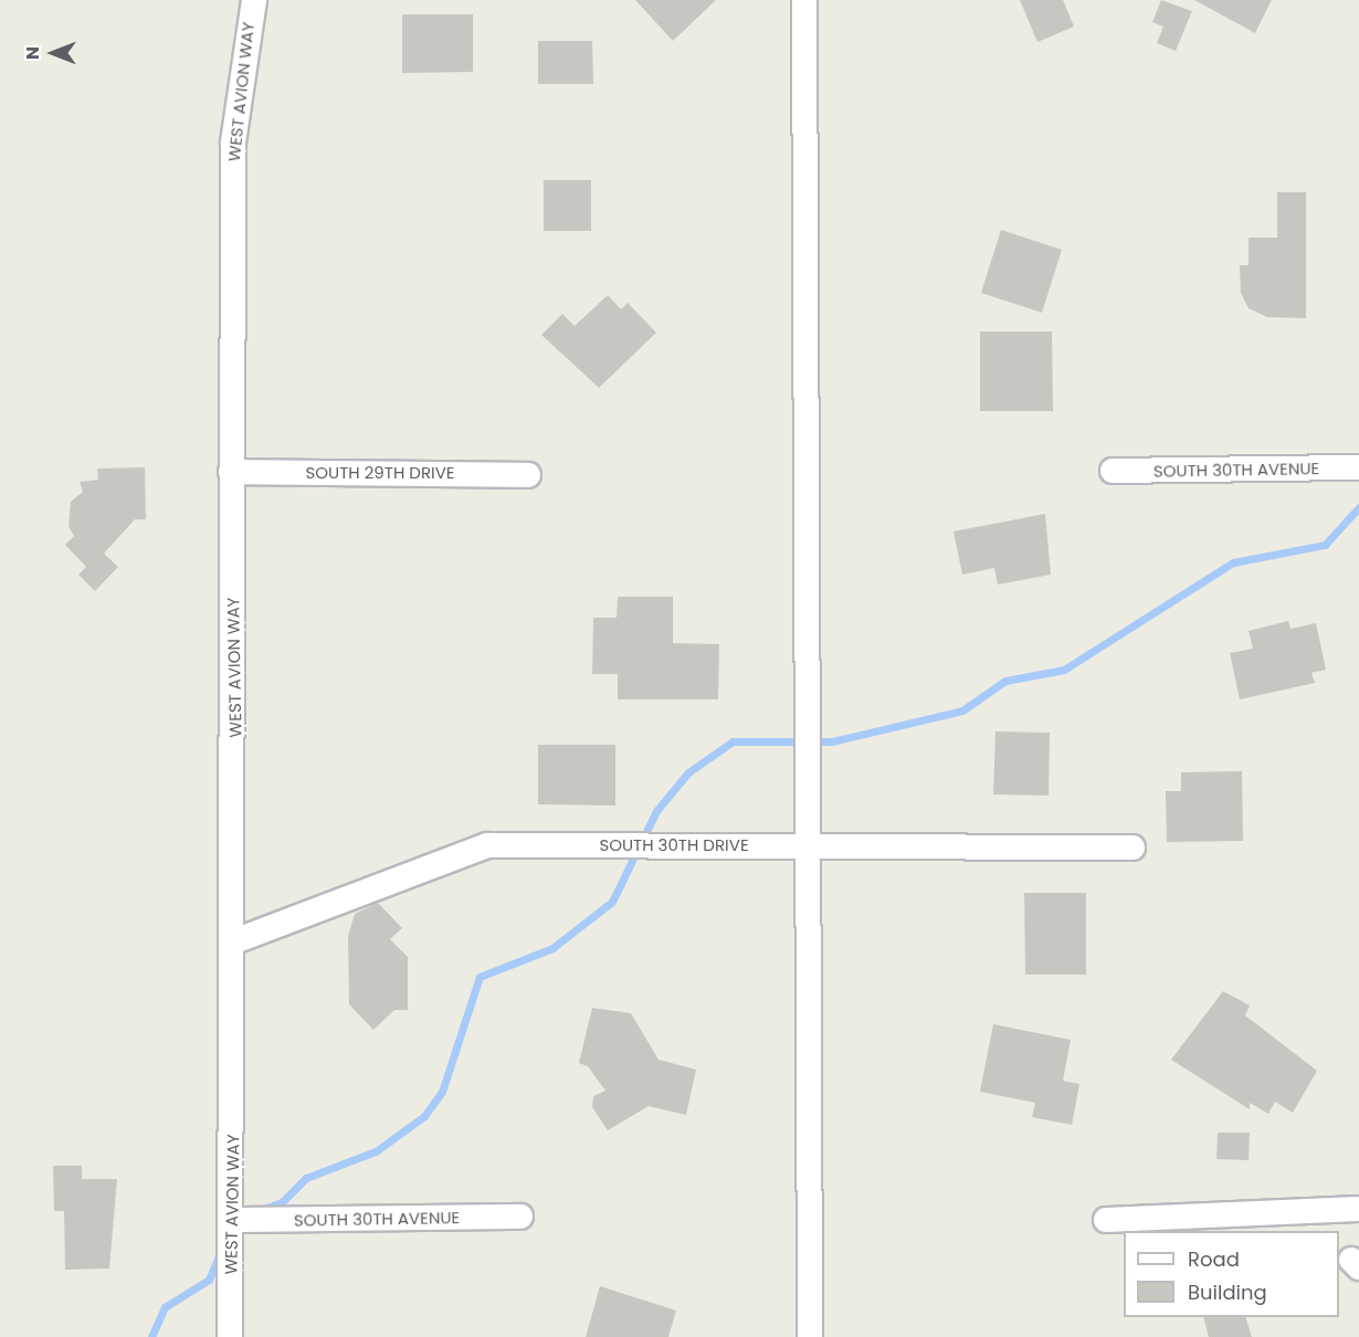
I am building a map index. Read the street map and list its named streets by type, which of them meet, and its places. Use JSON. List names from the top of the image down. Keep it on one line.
{"streets":{"street":["WEST AVION WAY","SOUTH 30TH AVENUE","SOUTH 29TH DRIVE","SOUTH 30TH DRIVE"]},"crossings":[["WEST AVION WAY","SOUTH 30TH AVENUE"],["WEST AVION WAY","SOUTH 29TH DRIVE"],["WEST AVION WAY","SOUTH 30TH DRIVE"]],"legend":["Road","Building"],"north":"left"}
